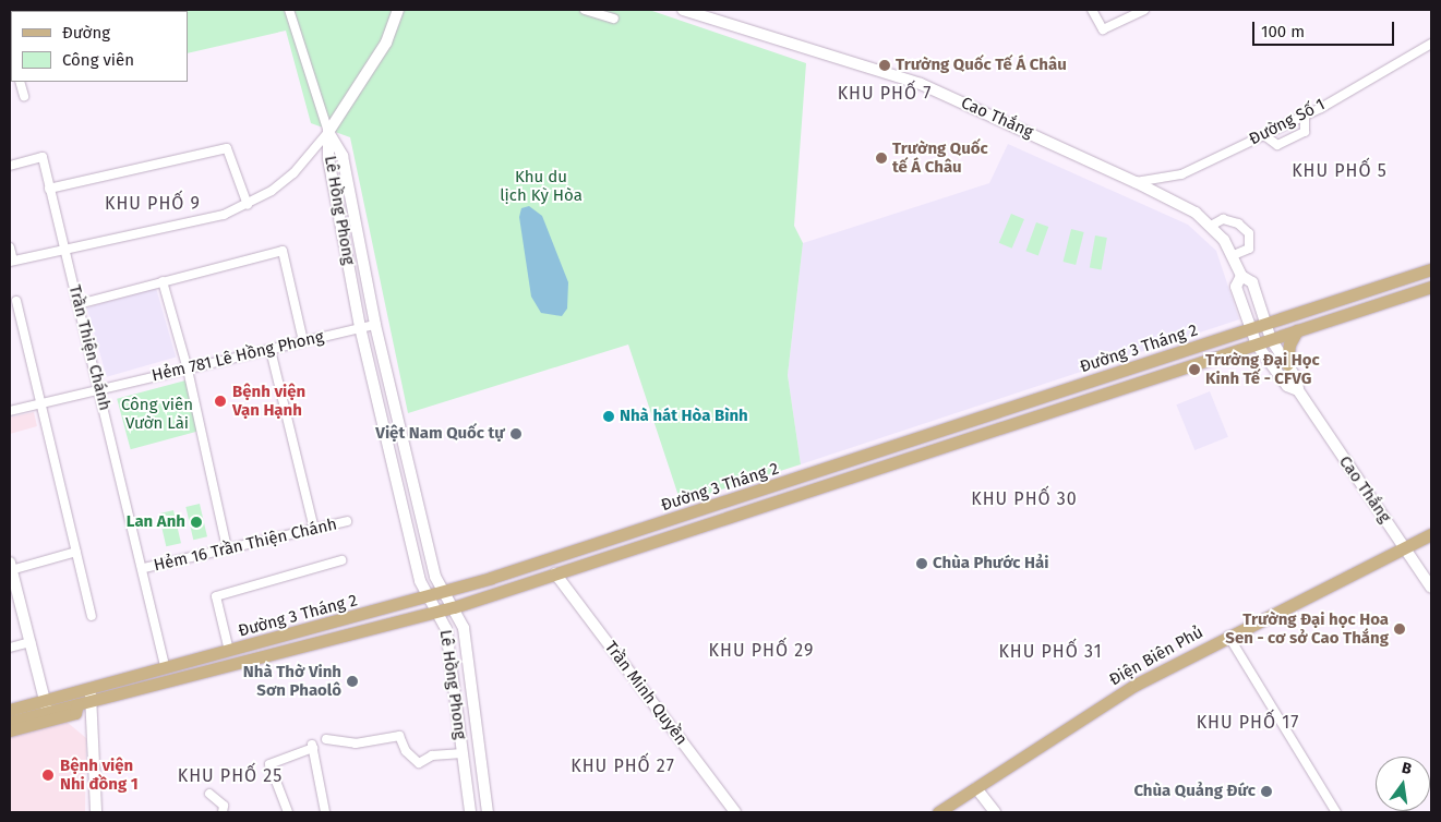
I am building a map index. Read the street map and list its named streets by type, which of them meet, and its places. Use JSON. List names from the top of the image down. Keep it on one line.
{"streets":{"main road":["Đường 3 Tháng 2","Điện Biên Phủ"],"street":["Cao Thắng","Đường Số 1","Lê Hồng Phong","Trần Thiện Chánh","Hẻm 781 Lê Hồng Phong","Hẻm 16 Trần Thiện Chánh","Trần Minh Quyền"]},"crossings":[["Cao Thắng","Đường Số 1"],["Cao Thắng","Đường 3 Tháng 2"],["Cao Thắng","Điện Biên Phủ"],["Lê Hồng Phong","Đường 3 Tháng 2"],["Lê Hồng Phong","Hẻm 781 Lê Hồng Phong"],["Trần Thiện Chánh","Đường 3 Tháng 2"],["Trần Thiện Chánh","Hẻm 781 Lê Hồng Phong"],["Trần Thiện Chánh","Hẻm 16 Trần Thiện Chánh"],["Đường 3 Tháng 2","Trần Minh Quyền"]],"districts":["KHU PHỐ 7","KHU PHỐ 5","KHU PHỐ 9","KHU PHỐ 30","KHU PHỐ 29","KHU PHỐ 31","KHU PHỐ 17","KHU PHỐ 27","KHU PHỐ 25"],"parks":["Khu du lịch Kỳ Hòa","Công viên Vườn Lài"],"places":["Trường Quốc Tế Á Châu","Trường Quốc tế Á Châu","Trường Đại Học Kinh Tế - CFVG","Bệnh viện Vạn Hạnh","Nhà hát Hòa Bình","Việt Nam Quốc tự","Lan Anh","Chùa Phước Hải","Trường Đại học Hoa Sen - cơ sở Cao Thắng","Nhà Thờ Vinh Sơn Phaolô","Bệnh viện Nhi đồng 1","Chùa Quảng Đức"],"legend":["Đường","Công viên"],"scale_bar":"100 m","north":"top"}
